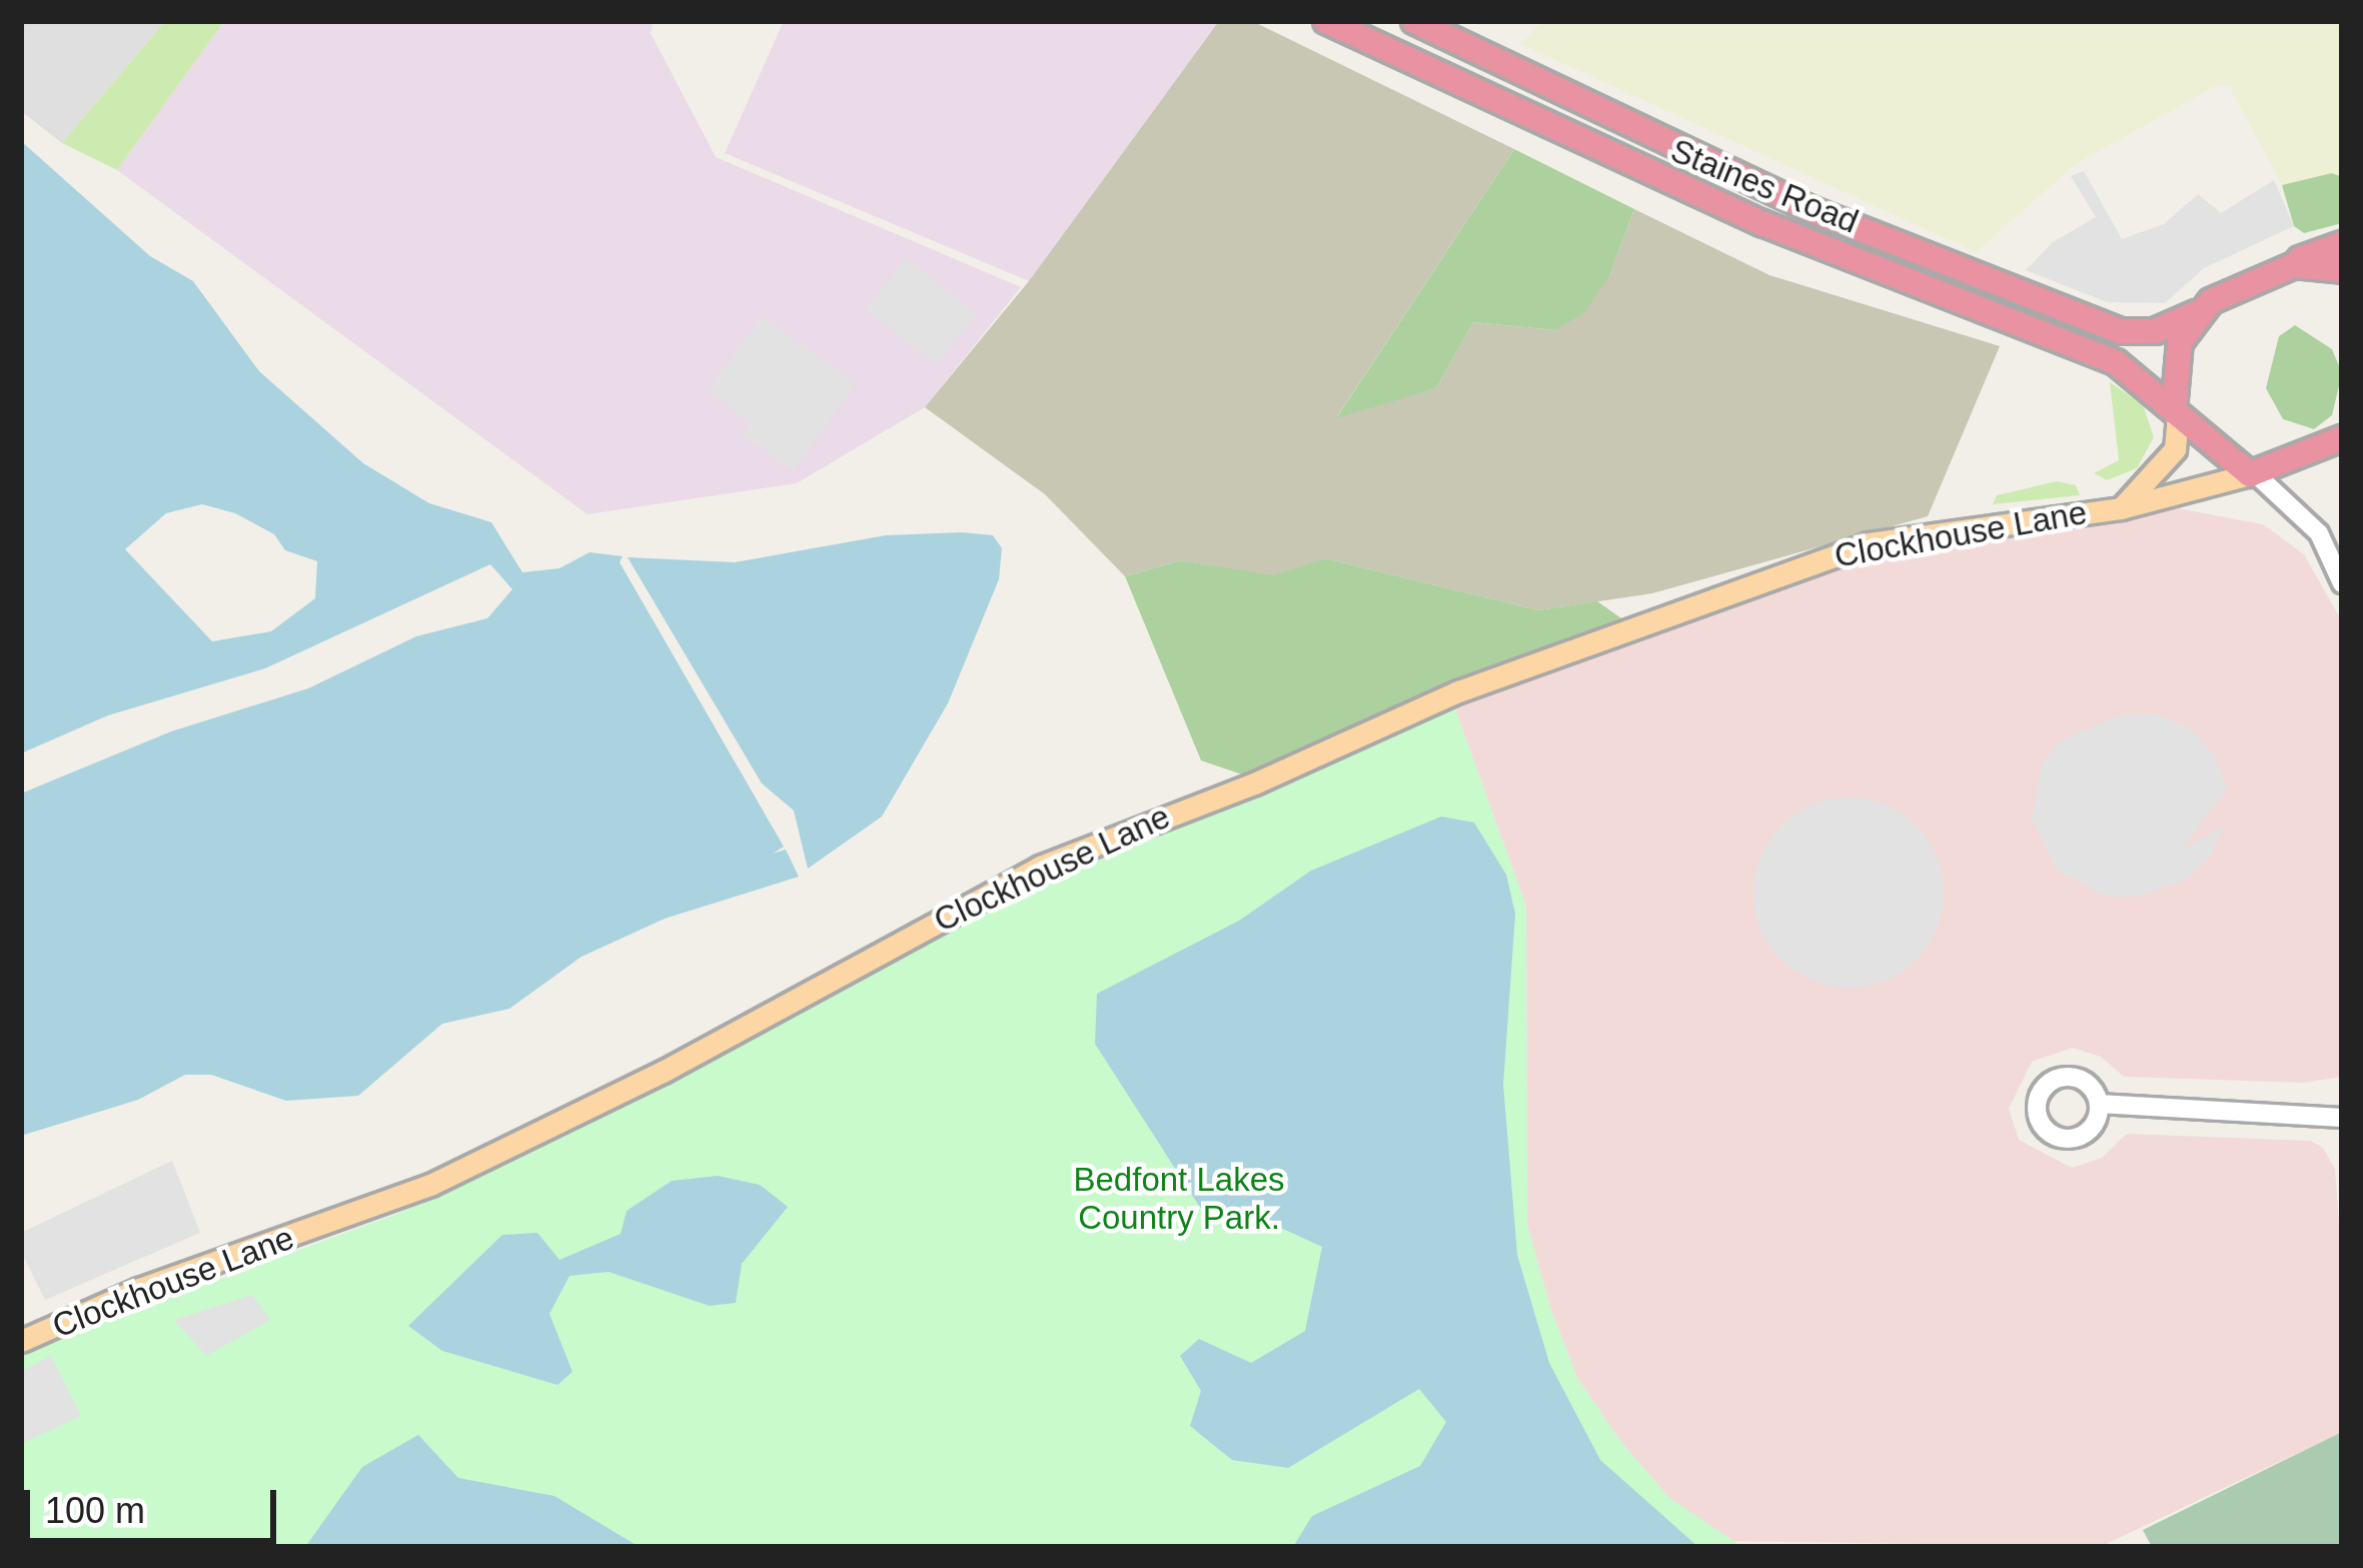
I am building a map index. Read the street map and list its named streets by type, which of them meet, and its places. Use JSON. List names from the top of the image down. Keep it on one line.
{"streets":{"highway":["Staines Road"],"main road":["Clockhouse Lane"]},"crossings":[["Staines Road","Clockhouse Lane"]],"parks":["Bedfont Lakes Country Park."],"scale_bar":"100 m"}
